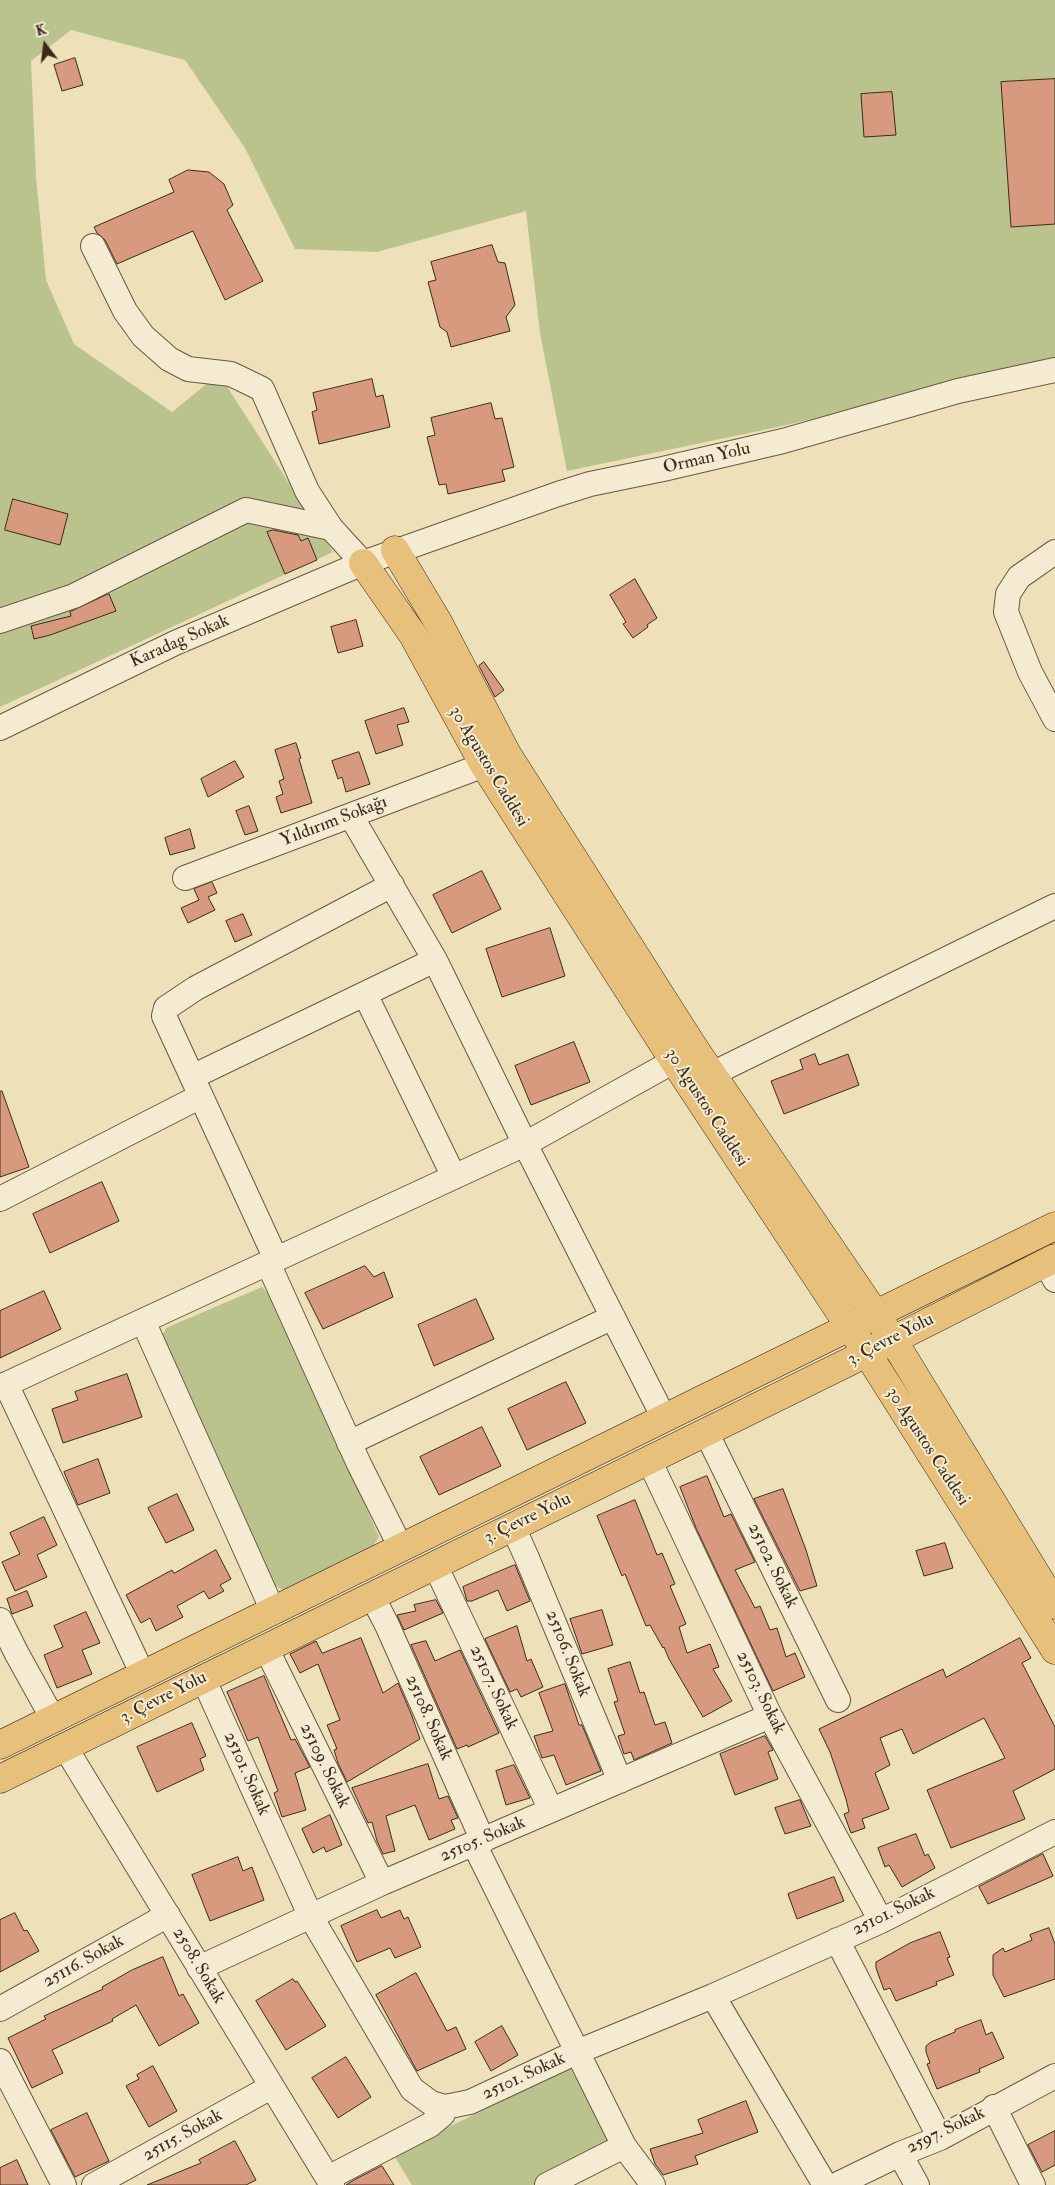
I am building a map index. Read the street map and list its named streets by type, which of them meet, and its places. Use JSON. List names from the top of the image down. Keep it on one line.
{"streets":{"main road":["30 Agustos Caddesi","3. Çevre Yolu"],"street":["Orman Yolu","Karadag Sokak","Yıldırım Sokağı","25102. Sokak","25106. Sokak","25107. Sokak","25103. Sokak","25108. Sokak","25109. Sokak","25101. Sokak","25105. Sokak","25116. Sokak","2508. Sokak","2597. Sokak","25115. Sokak"]},"crossings":[["Orman Yolu","Karadag Sokak"],["Orman Yolu","30 Agustos Caddesi"],["Karadag Sokak","30 Agustos Caddesi"],["30 Agustos Caddesi","Yıldırım Sokağı"],["30 Agustos Caddesi","3. Çevre Yolu"],["3. Çevre Yolu","25102. Sokak"],["3. Çevre Yolu","25106. Sokak"],["3. Çevre Yolu","25107. Sokak"],["3. Çevre Yolu","25103. Sokak"],["3. Çevre Yolu","25108. Sokak"],["3. Çevre Yolu","25109. Sokak"],["3. Çevre Yolu","25101. Sokak"],["3. Çevre Yolu","2508. Sokak"],["25106. Sokak","25105. Sokak"],["25107. Sokak","25105. Sokak"],["25103. Sokak","25101. Sokak"],["25103. Sokak","25105. Sokak"],["25108. Sokak","25101. Sokak"],["25108. Sokak","25105. Sokak"],["25109. Sokak","25105. Sokak"],["25101. Sokak","25105. Sokak"],["25105. Sokak","2508. Sokak"],["25116. Sokak","2508. Sokak"],["2508. Sokak","25115. Sokak"]],"north":"top"}
